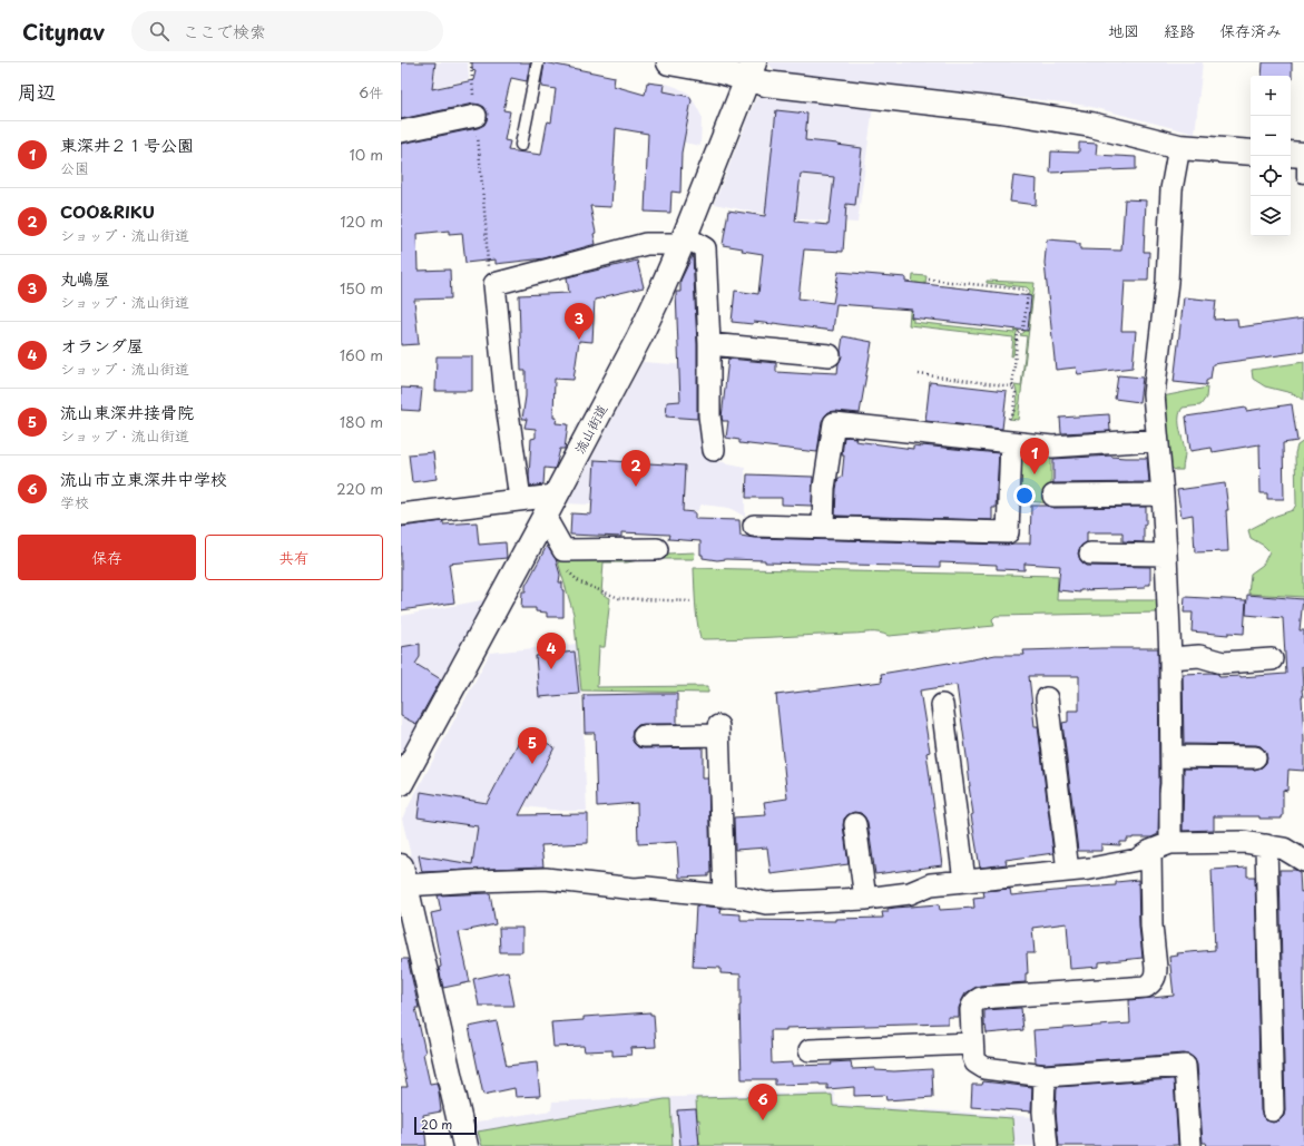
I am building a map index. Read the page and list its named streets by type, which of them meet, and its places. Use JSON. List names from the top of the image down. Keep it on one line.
{"streets":{"street":["流山街道"]},"scale_bar":"20 m","page":{"header":"Citynav","search":"ここで検索","nav":["地図","経路","保存済み"],"heading":["周辺","6件"],"map_buttons":["+","−"],"list":[{"mark":"1","name":"東深井２１号公園","note":"公園","value":"10 m"},{"mark":"2","name":"COO&RIKU","note":"ショップ · 流山街道","value":"120 m"},{"mark":"3","name":"丸嶋屋","note":"ショップ · 流山街道","value":"150 m"},{"mark":"4","name":"オランダ屋","note":"ショップ · 流山街道","value":"160 m"},{"mark":"5","name":"流山東深井接骨院","note":"ショップ · 流山街道","value":"180 m"},{"mark":"6","name":"流山市立東深井中学校","note":"学校","value":"220 m"}],"pins":["3","1","2","4","5","6"],"buttons":["保存","共有"],"scale":"20 m"}}
